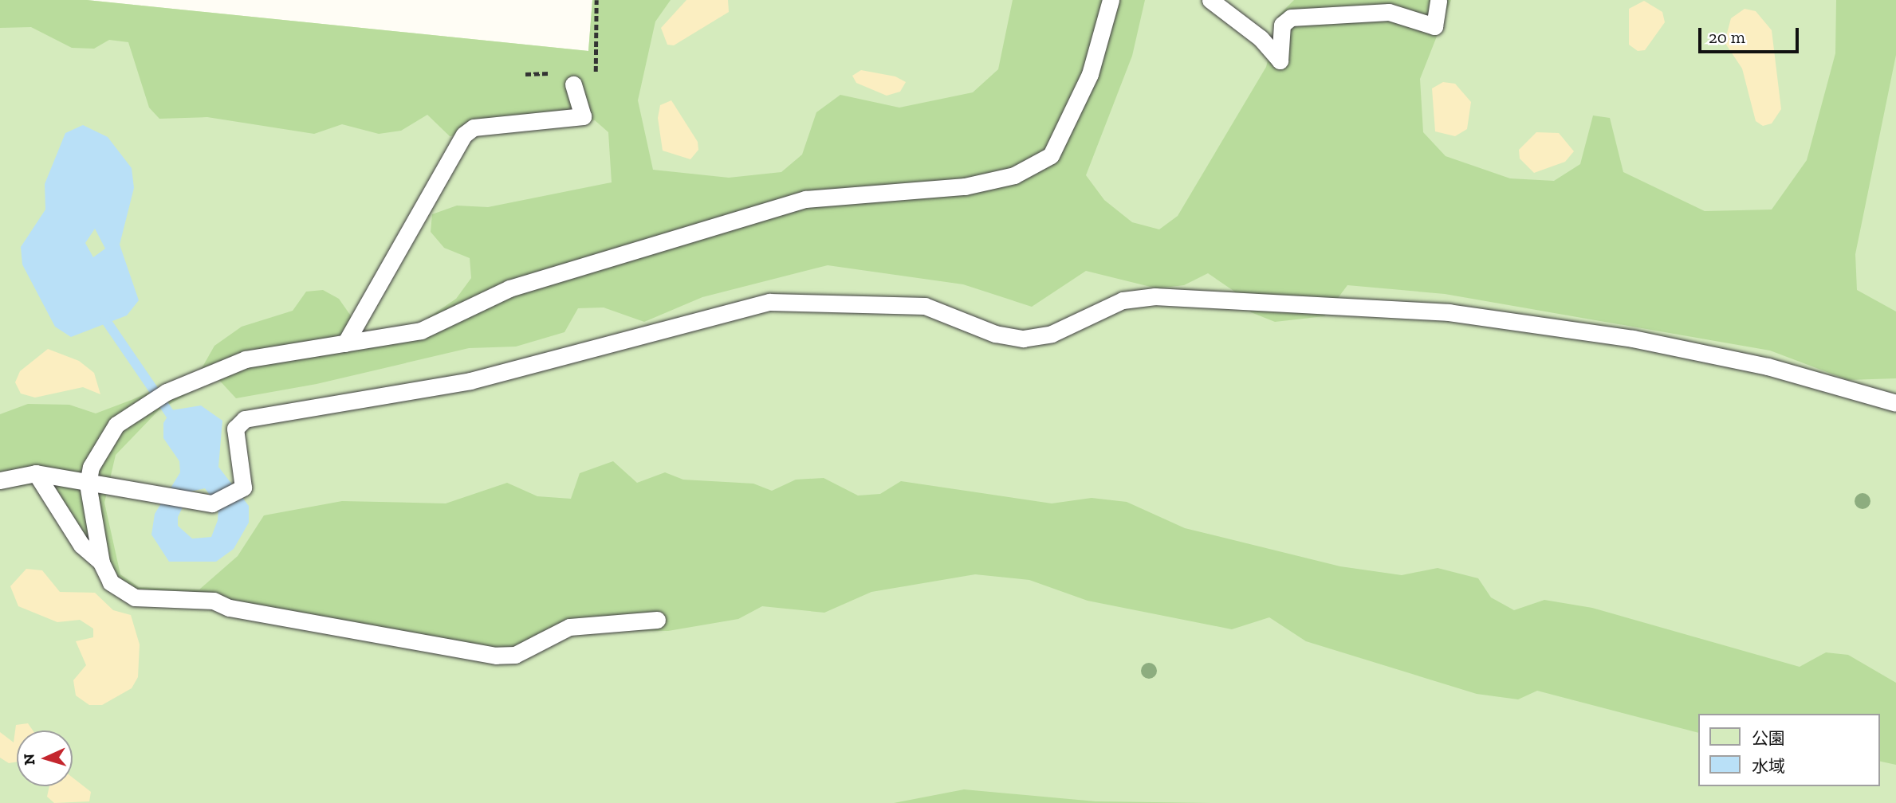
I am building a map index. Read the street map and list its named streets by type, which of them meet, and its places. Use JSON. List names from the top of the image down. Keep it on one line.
{"legend":["公園","水域"],"scale_bar":"20 m","north":"left"}
